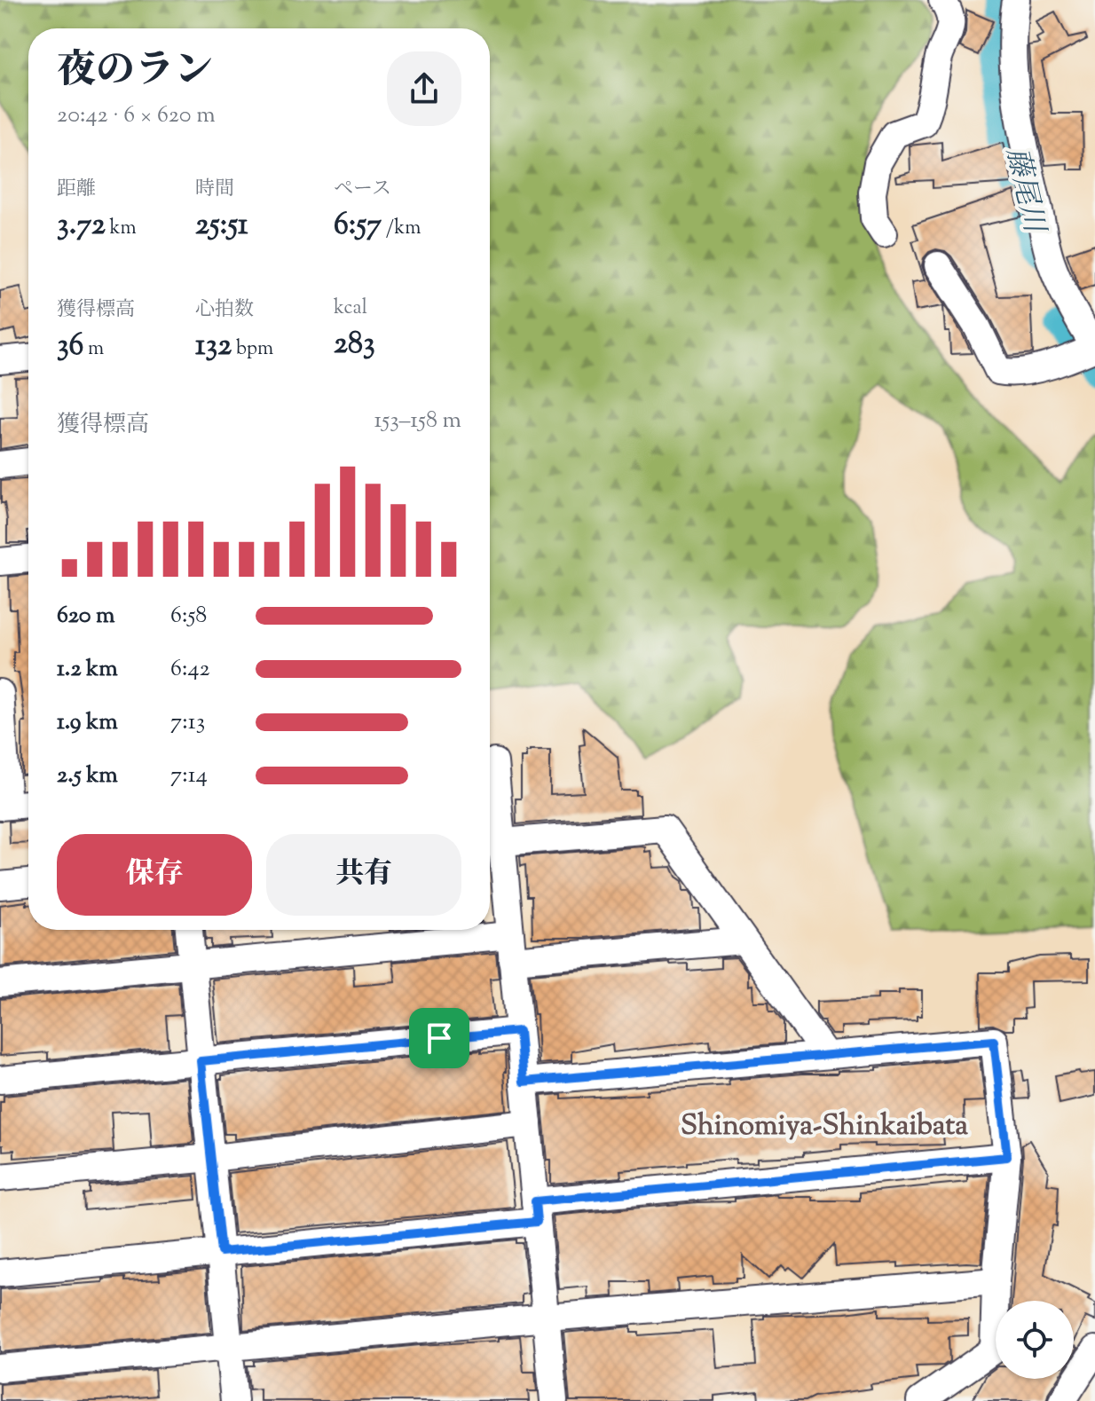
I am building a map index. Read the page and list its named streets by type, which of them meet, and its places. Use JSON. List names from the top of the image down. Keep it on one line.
{"districts":["Shinomiya-Shinkaibata"],"water":["藤尾川"],"page":{"heading":["夜のラン","20:42 · 6 × 620 m"],"stats":[["距離","3.72 km"],["時間","25:51"],["ペース","6:57 /km"],["獲得標高","36 m"],["心拍数","132 bpm"],["kcal","283"]],"chart":["獲得標高","153–158 m"],"list":[{"name":"620 m","note":"6:58"},{"name":"1.2 km","note":"6:42"},{"name":"1.9 km","note":"7:13"},{"name":"2.5 km","note":"7:14"}],"buttons":["保存","共有"]}}
